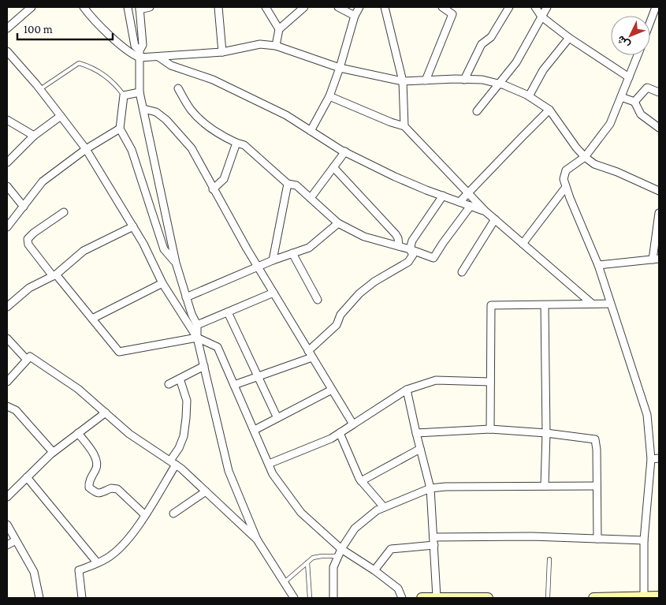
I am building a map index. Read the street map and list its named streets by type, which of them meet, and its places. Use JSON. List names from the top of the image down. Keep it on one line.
{"scale_bar":"100 m","north":"bottom left"}
